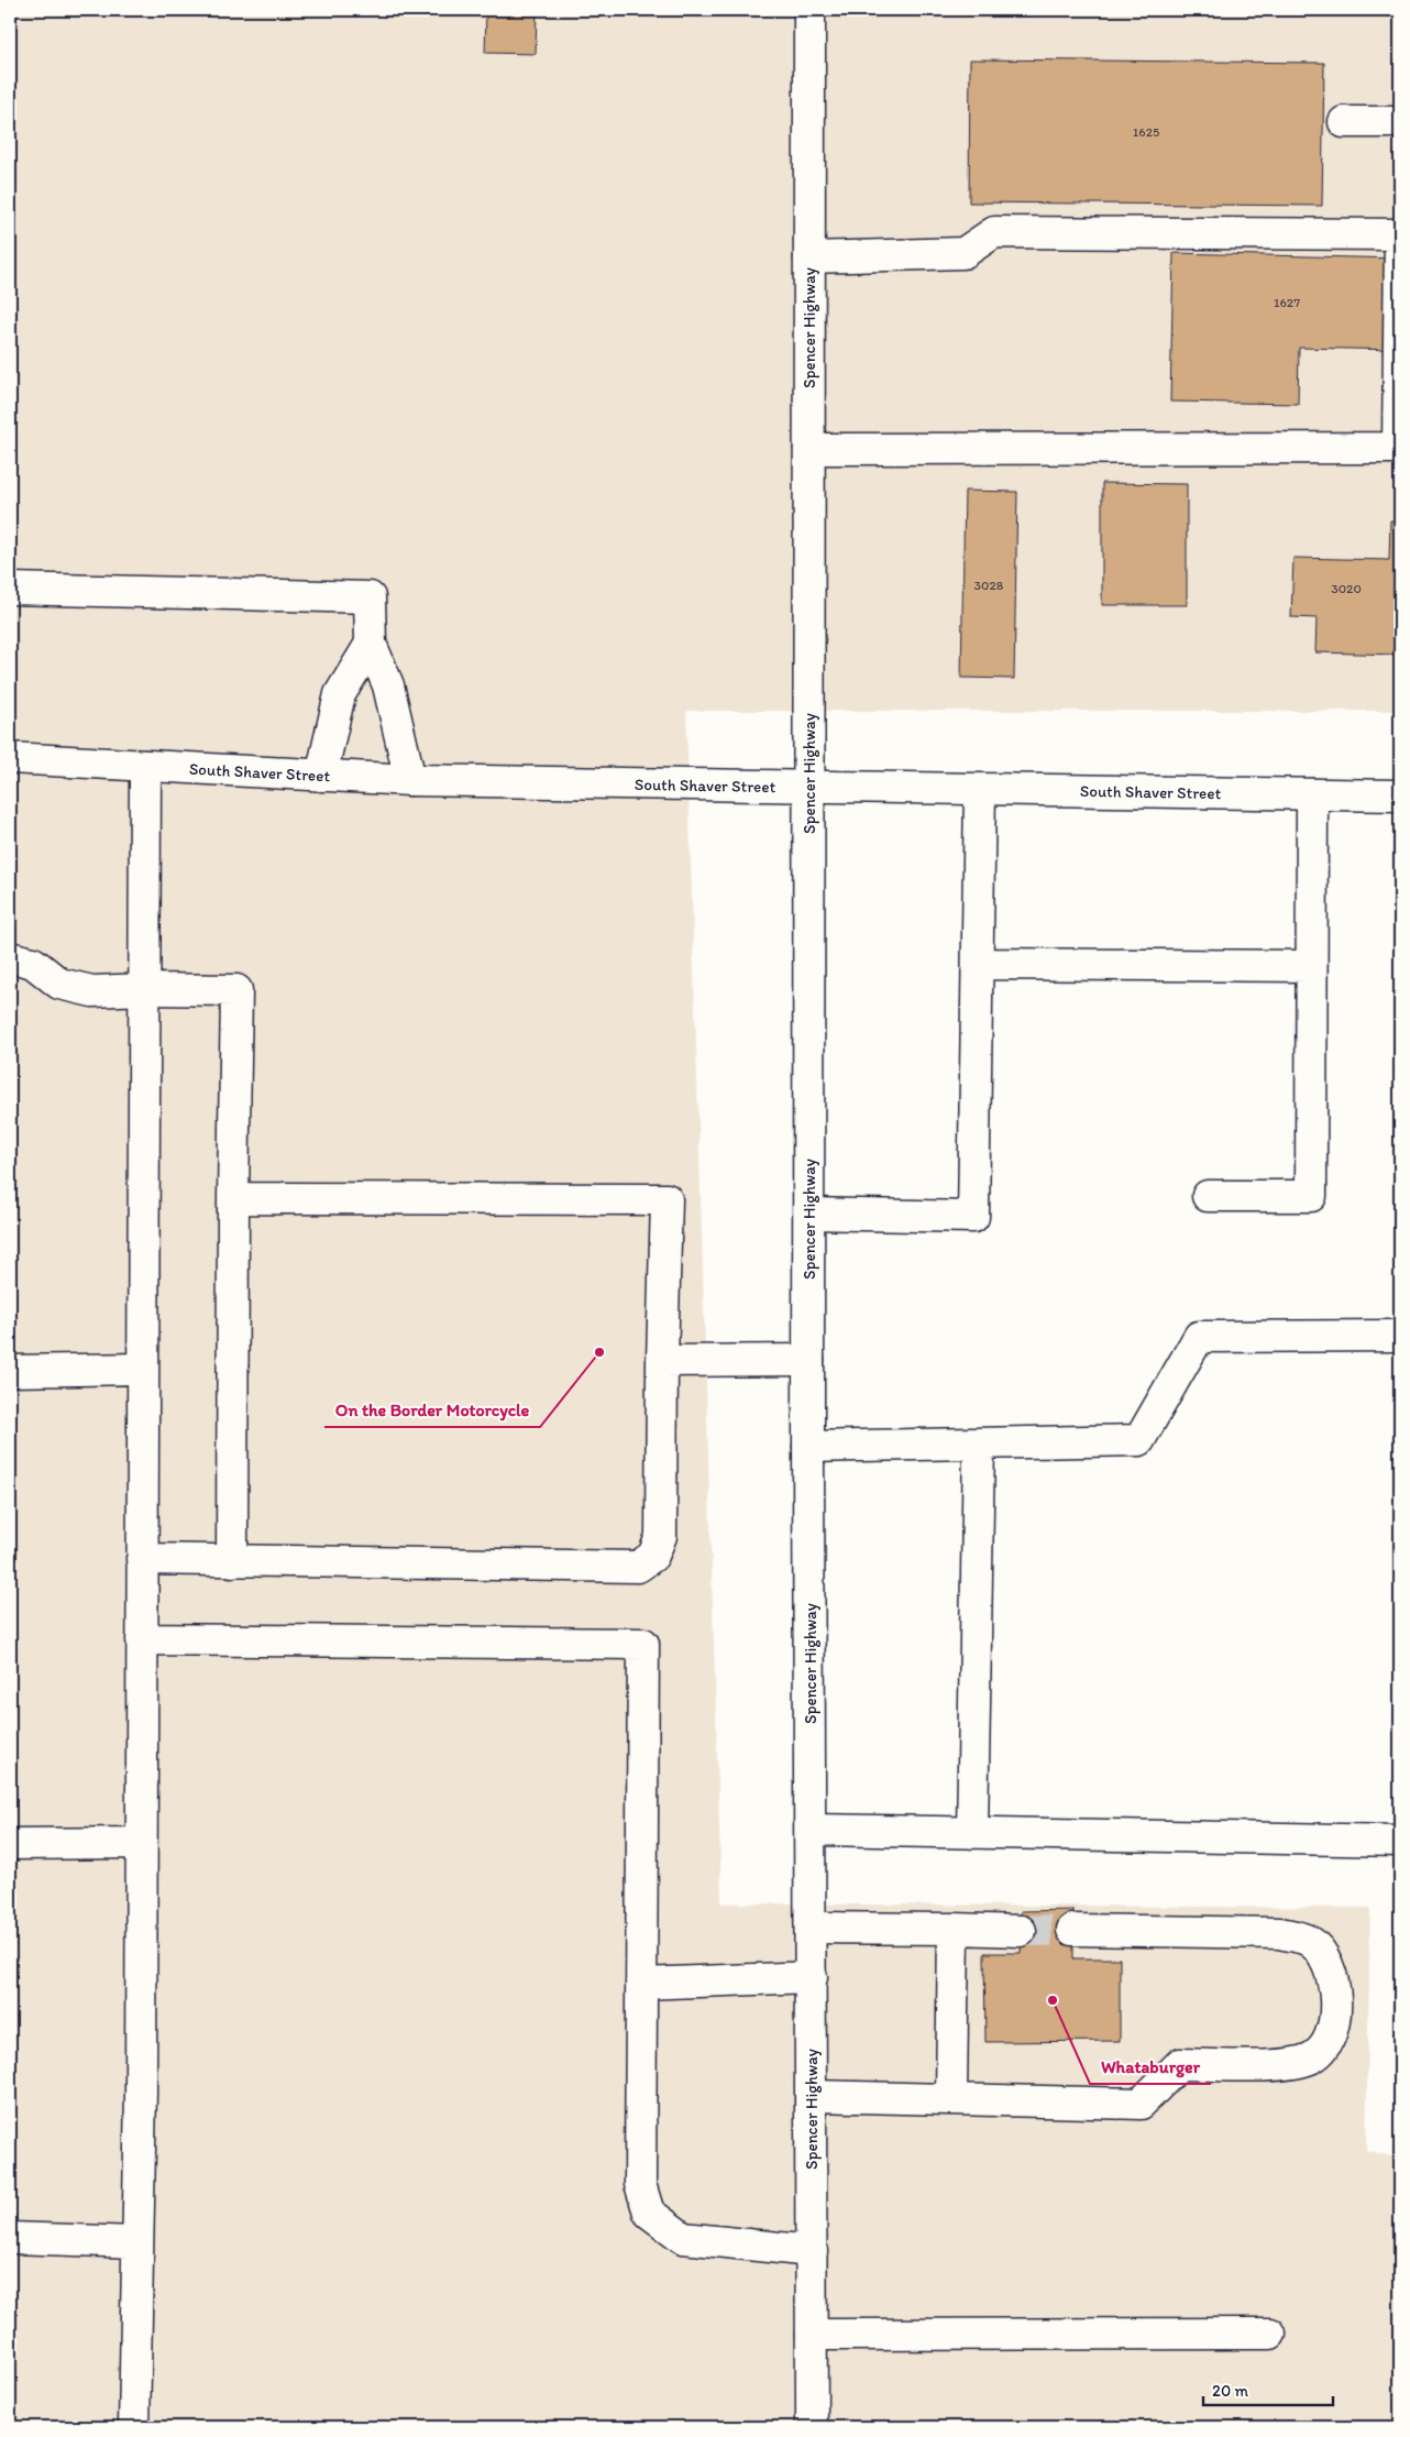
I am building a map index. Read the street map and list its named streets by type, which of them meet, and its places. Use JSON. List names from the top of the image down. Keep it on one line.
{"streets":{"main road":["Spencer Highway","South Shaver Street"]},"crossings":[["Spencer Highway","South Shaver Street"]],"places":["On the Border Motorcycle","Whataburger"],"house_numbers":["1625","1627","3028","3020"],"scale_bar":"20 m"}
